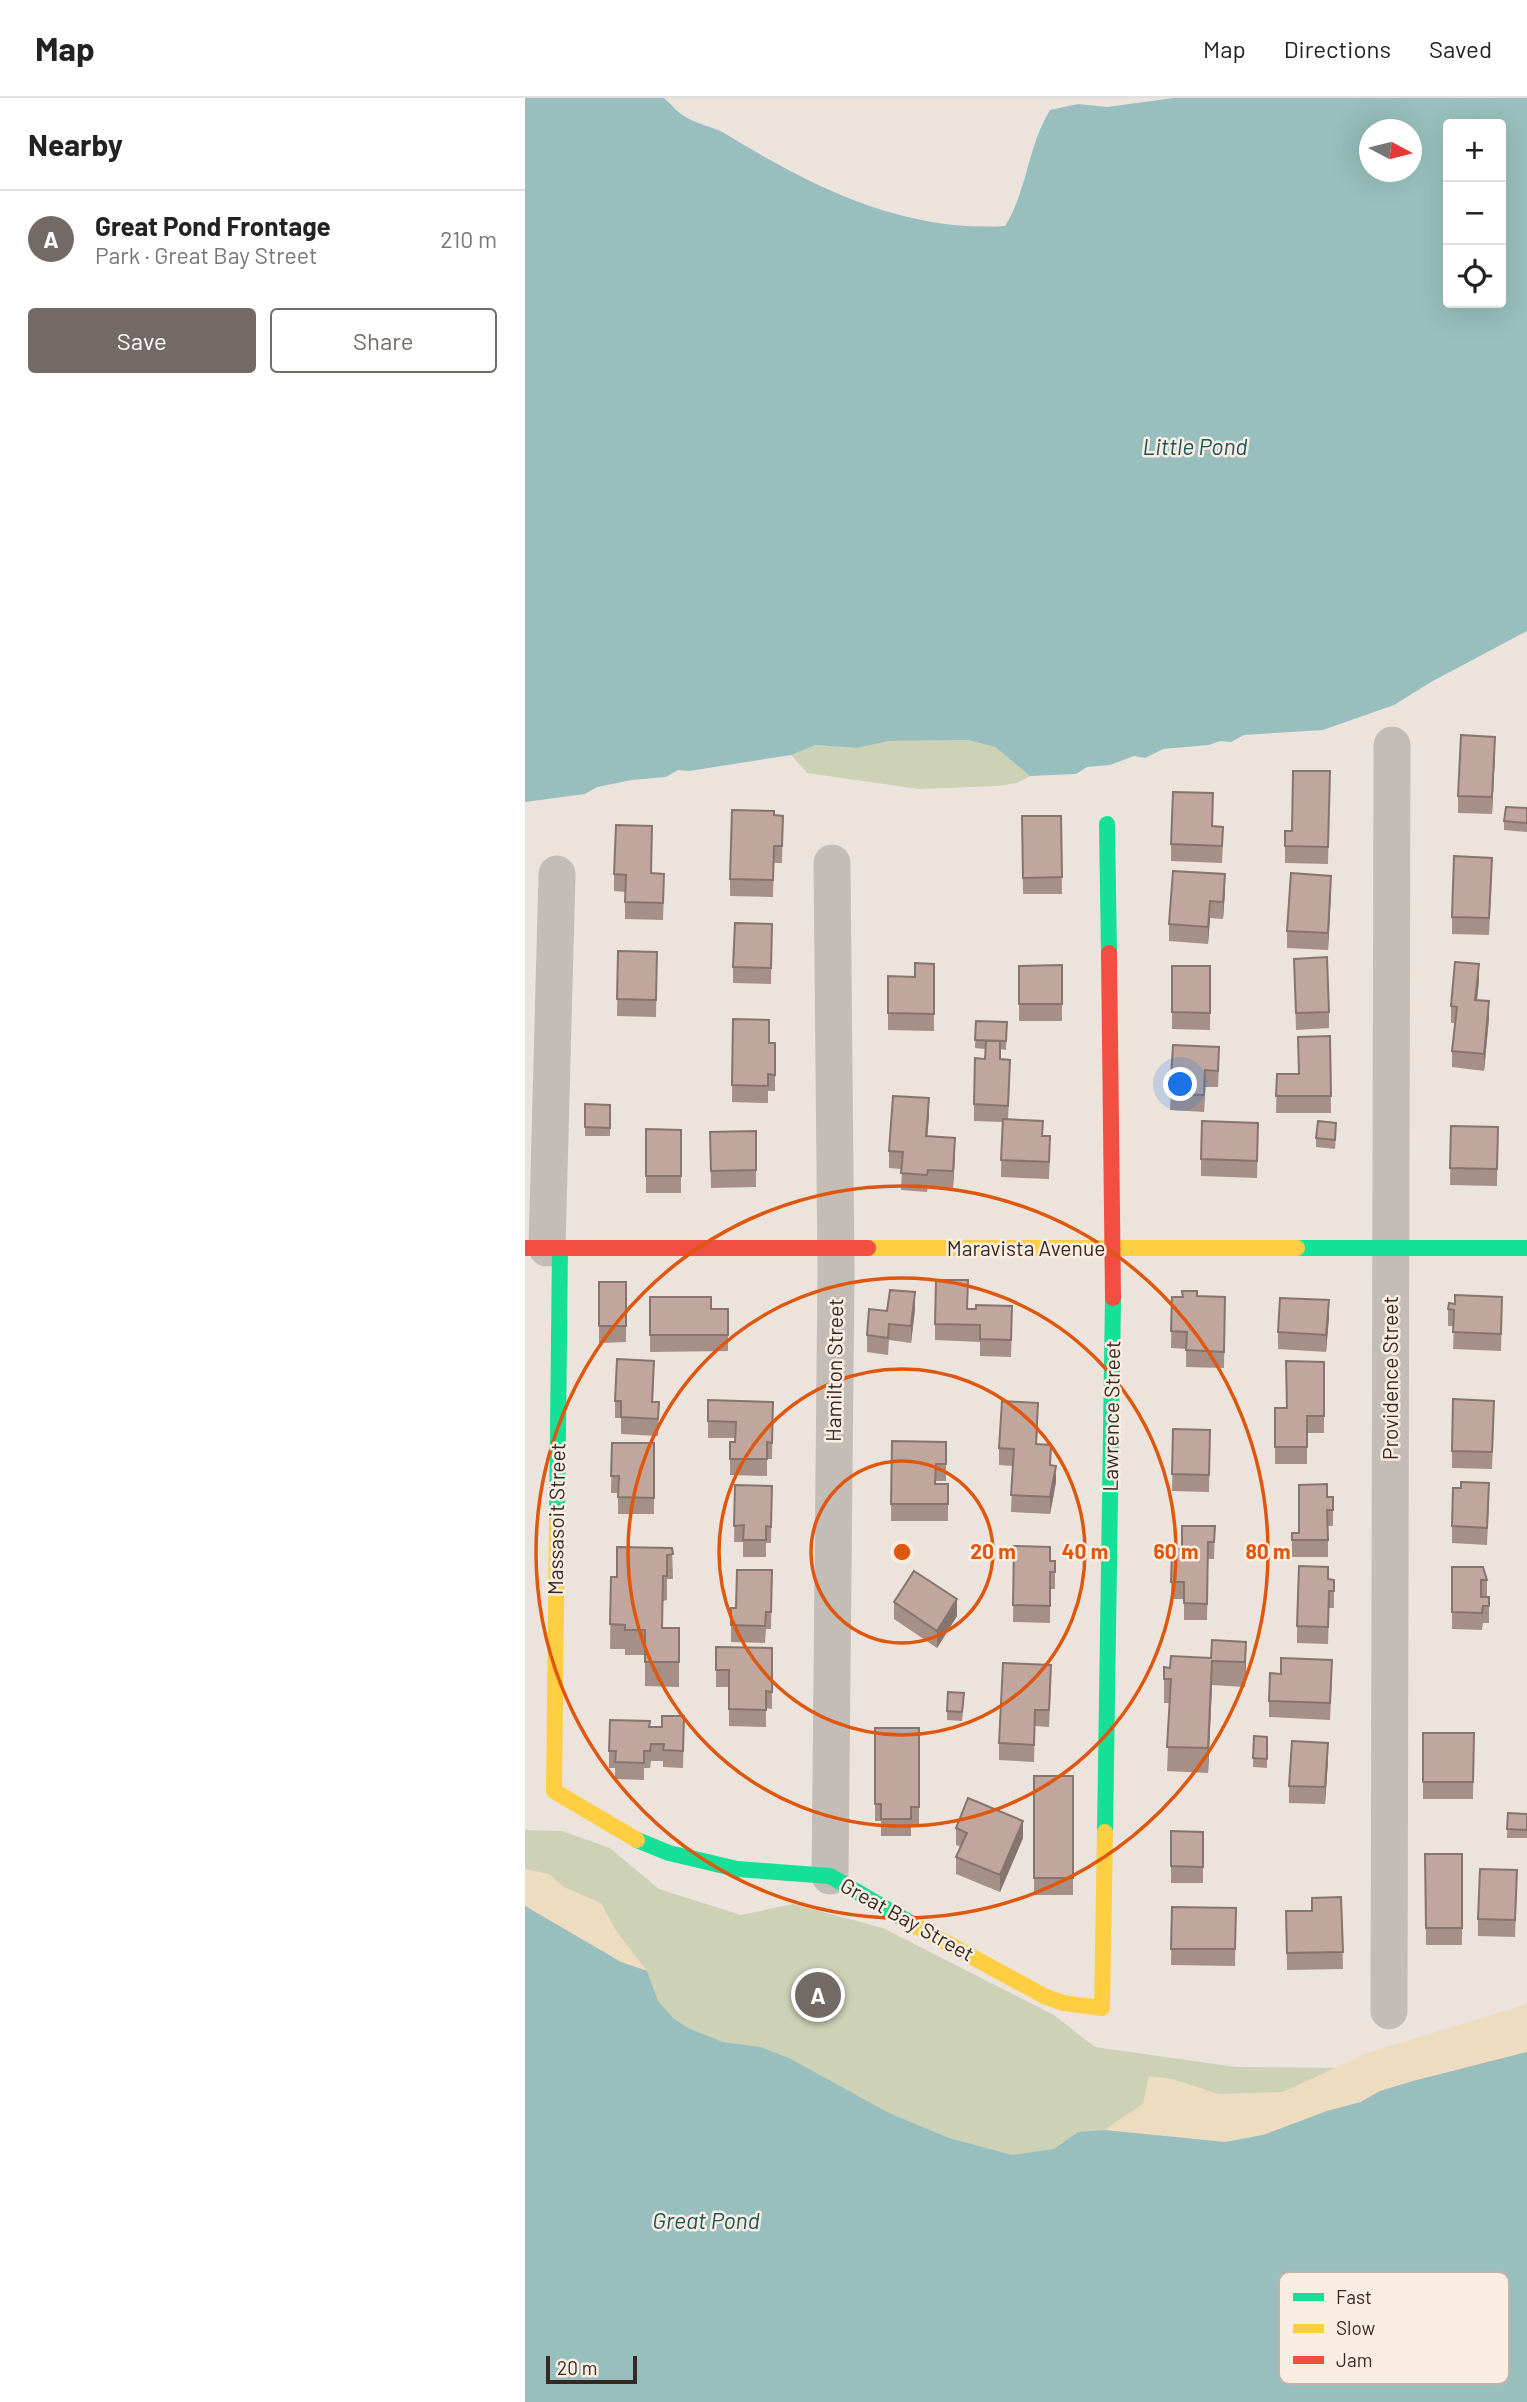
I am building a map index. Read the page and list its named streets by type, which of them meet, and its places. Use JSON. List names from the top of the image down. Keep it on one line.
{"streets":{"street":["Maravista Avenue","Hamilton Street","Providence Street","Lawrence Street","Massasoit Street","Great Bay Street"]},"crossings":[["Maravista Avenue","Hamilton Street"],["Maravista Avenue","Providence Street"],["Maravista Avenue","Lawrence Street"],["Maravista Avenue","Massasoit Street"],["Hamilton Street","Great Bay Street"],["Lawrence Street","Great Bay Street"],["Massasoit Street","Great Bay Street"]],"water":["Little Pond","Great Pond"],"legend":["Fast","Slow","Jam"],"scale_bar":"20 m","north":"right","page":{"header":"Map","nav":["Map","Directions","Saved"],"heading":"Nearby","map_buttons":["+","−"],"list":[{"mark":"A","name":"Great Pond Frontage","note":"Park · Great Bay Street","value":"210 m"}],"buttons":["Save","Share"],"pins":"A","scale":"20 m"},"rings":["20 m","40 m","60 m","80 m"]}
